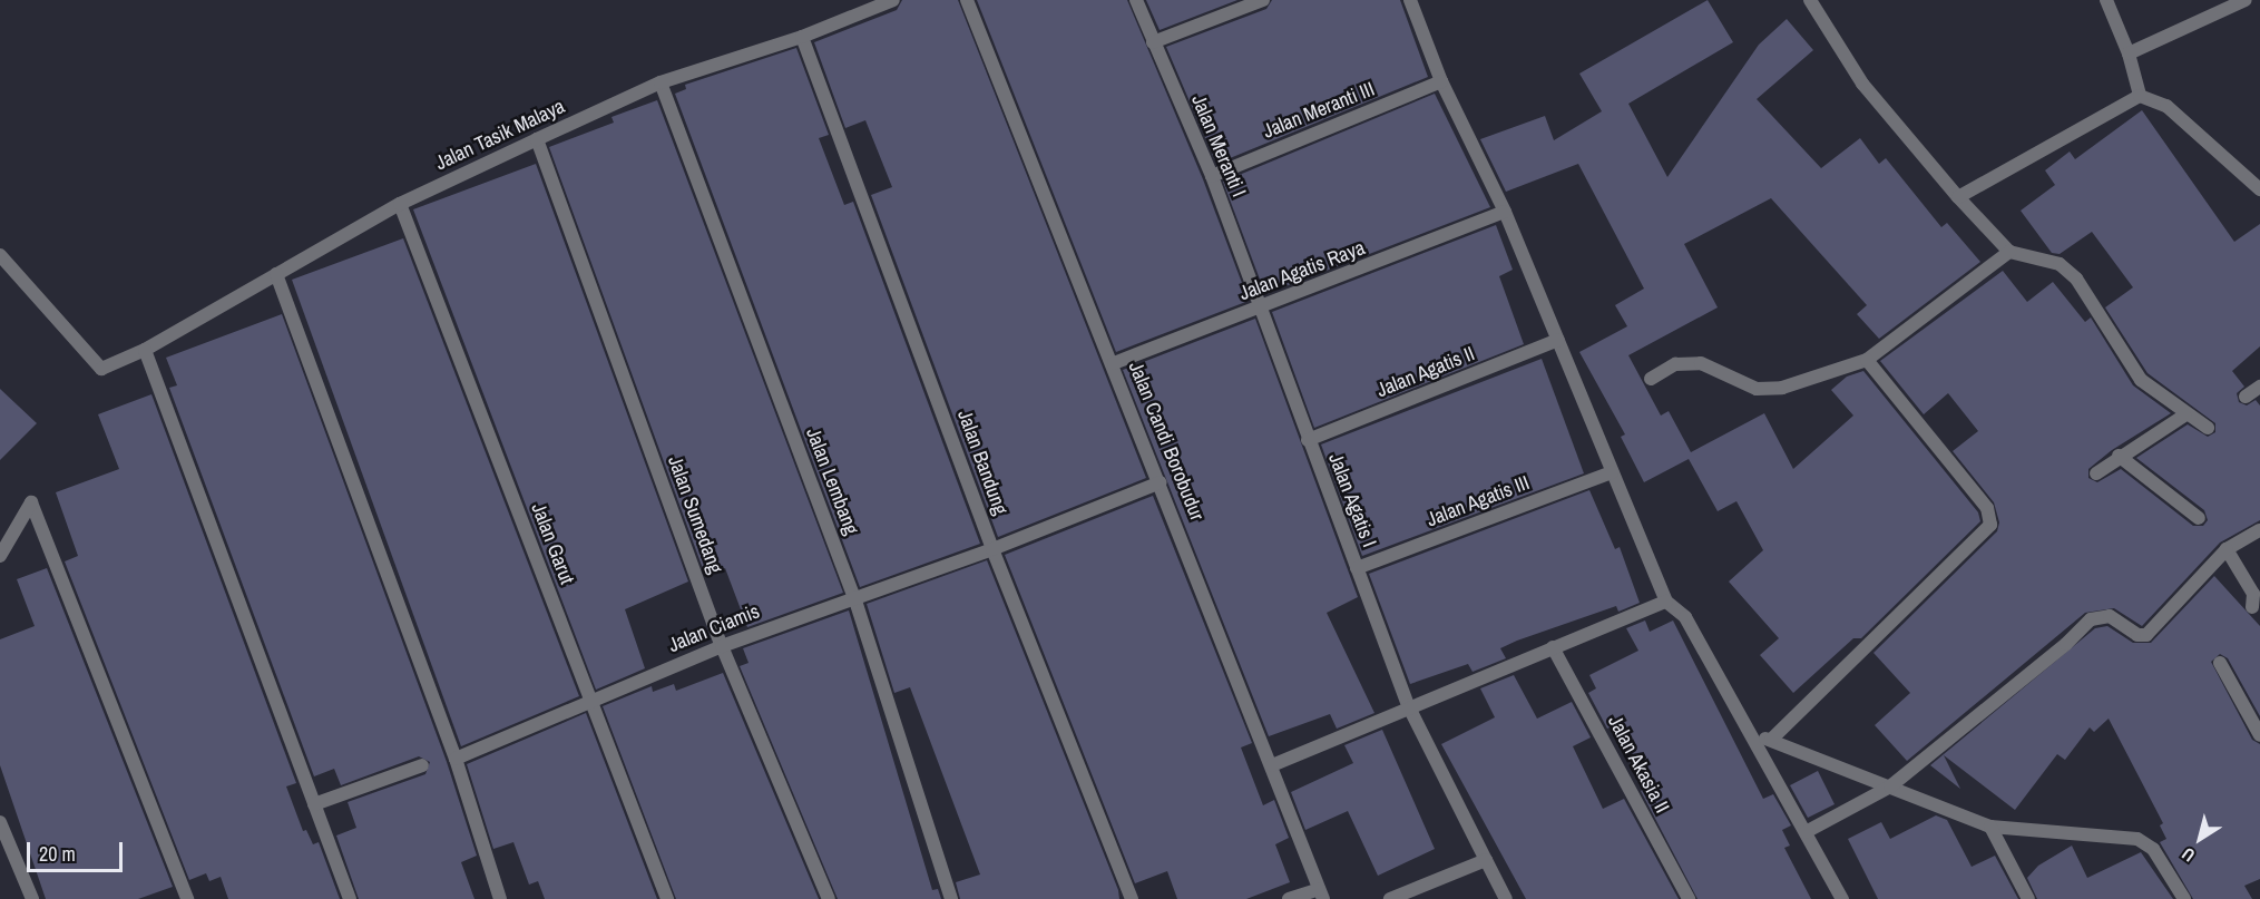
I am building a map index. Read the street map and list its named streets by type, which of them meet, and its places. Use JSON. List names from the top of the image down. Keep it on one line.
{"streets":{"street":["Jalan Meranti III","Jalan Tasik Malaya","Jalan Meranti I","Jalan Agatis Raya","Jalan Agatis II","Jalan Candi Borobudur","Jalan Bandung","Jalan Lembang","Jalan Agatis I","Jalan Agatis III","Jalan Sumedang","Jalan Garut","Jalan Ciamis","Jalan Akasia II"]},"crossings":[["Jalan Meranti III","Jalan Meranti I"],["Jalan Tasik Malaya","Jalan Bandung"],["Jalan Tasik Malaya","Jalan Lembang"],["Jalan Tasik Malaya","Jalan Sumedang"],["Jalan Tasik Malaya","Jalan Garut"],["Jalan Meranti I","Jalan Agatis Raya"],["Jalan Meranti I","Jalan Agatis I"],["Jalan Agatis Raya","Jalan Candi Borobudur"],["Jalan Agatis Raya","Jalan Agatis I"],["Jalan Agatis II","Jalan Agatis I"],["Jalan Candi Borobudur","Jalan Ciamis"],["Jalan Bandung","Jalan Ciamis"],["Jalan Lembang","Jalan Ciamis"],["Jalan Agatis I","Jalan Agatis III"],["Jalan Sumedang","Jalan Ciamis"],["Jalan Garut","Jalan Ciamis"]],"scale_bar":"20 m","north":"bottom left"}
